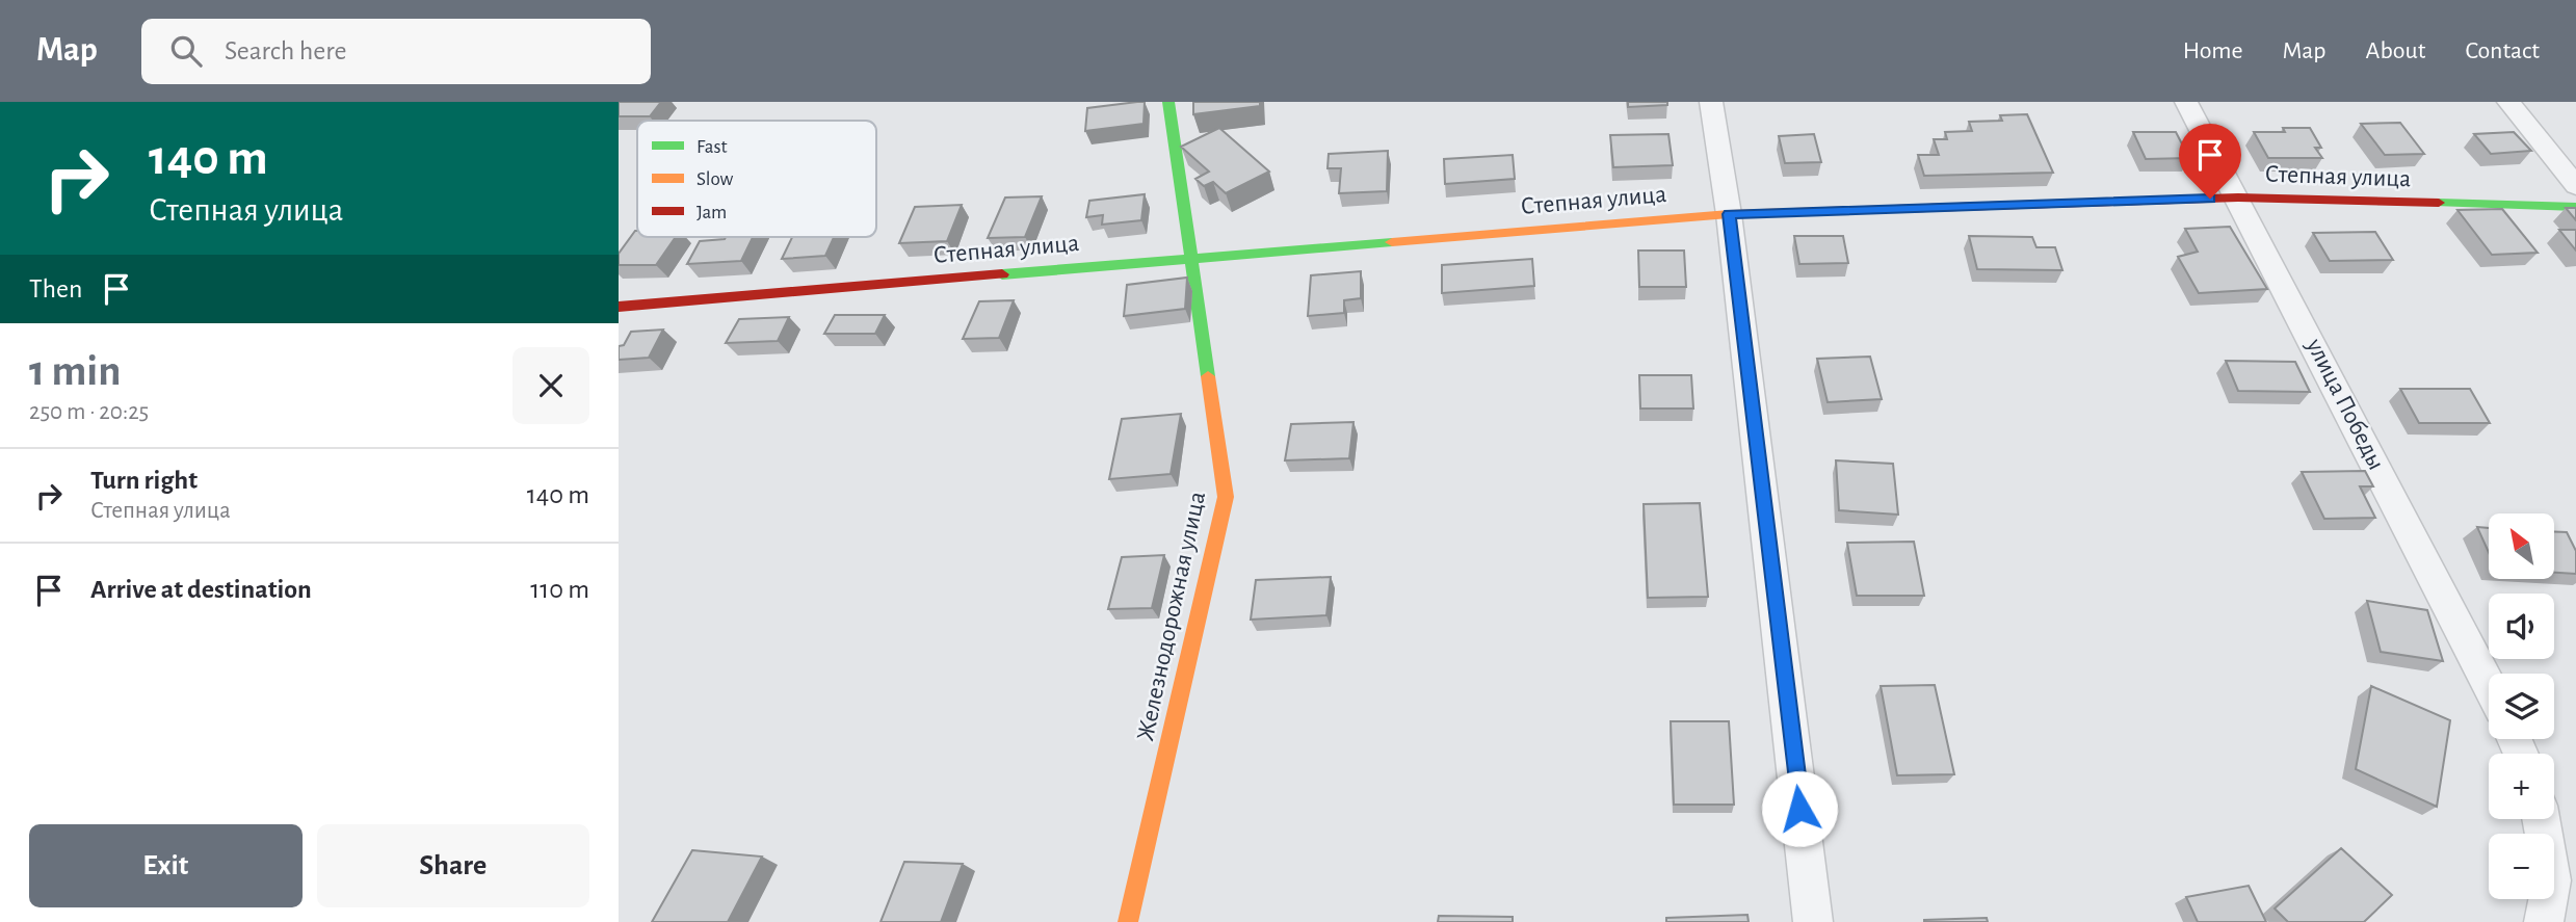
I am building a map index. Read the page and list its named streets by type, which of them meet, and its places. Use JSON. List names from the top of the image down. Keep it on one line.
{"streets":{"street":["Степная улица","улица Победы","Железнодорожная улица"]},"crossings":[["Степная улица","улица Победы"],["Степная улица","Железнодорожная улица"]],"legend":["Fast","Slow","Jam"],"north":"top left","page":{"header":"Map","search":"Search here","nav":["Home","Map","About","Contact"],"turn":["140 m","Степная улица"],"then":"Then","heading":["1 min","250 m · 20:25"],"list":[{"name":"Turn right","note":"Степная улица","value":"140 m"},{"name":"Arrive at destination","value":"110 m"}],"map_buttons":["+","−"],"buttons":["Exit","Share"]}}
